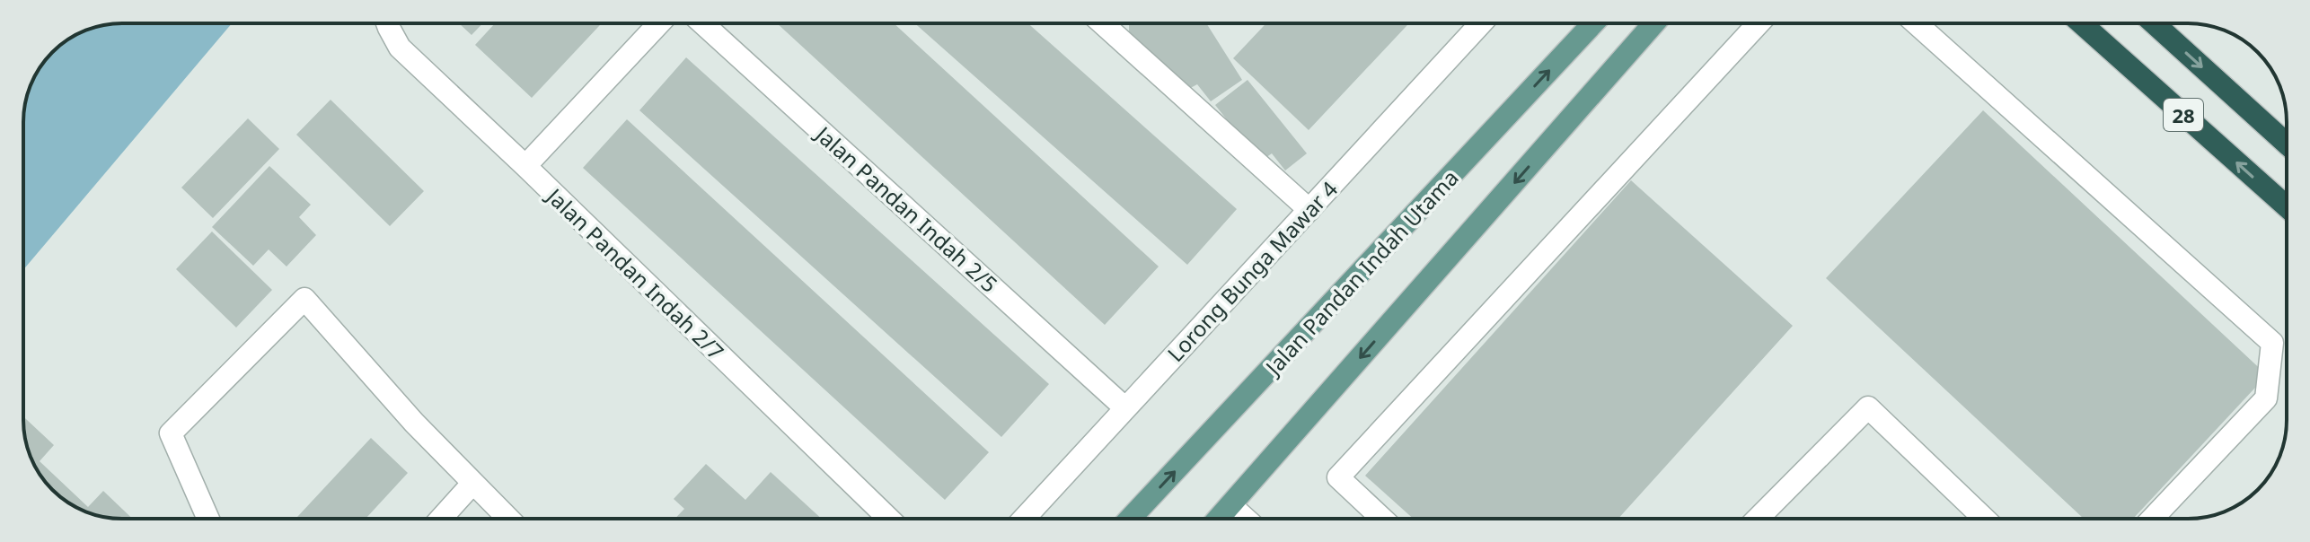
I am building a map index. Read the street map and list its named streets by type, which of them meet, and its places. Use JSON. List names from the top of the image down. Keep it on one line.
{"streets":{"highway":["28"],"main road":["Jalan Pandan Indah Utama"],"street":["Jalan Pandan Indah 2/5","Lorong Bunga Mawar 4","Jalan Pandan Indah 2/7"]},"crossings":[["Jalan Pandan Indah 2/5","Lorong Bunga Mawar 4"]]}
